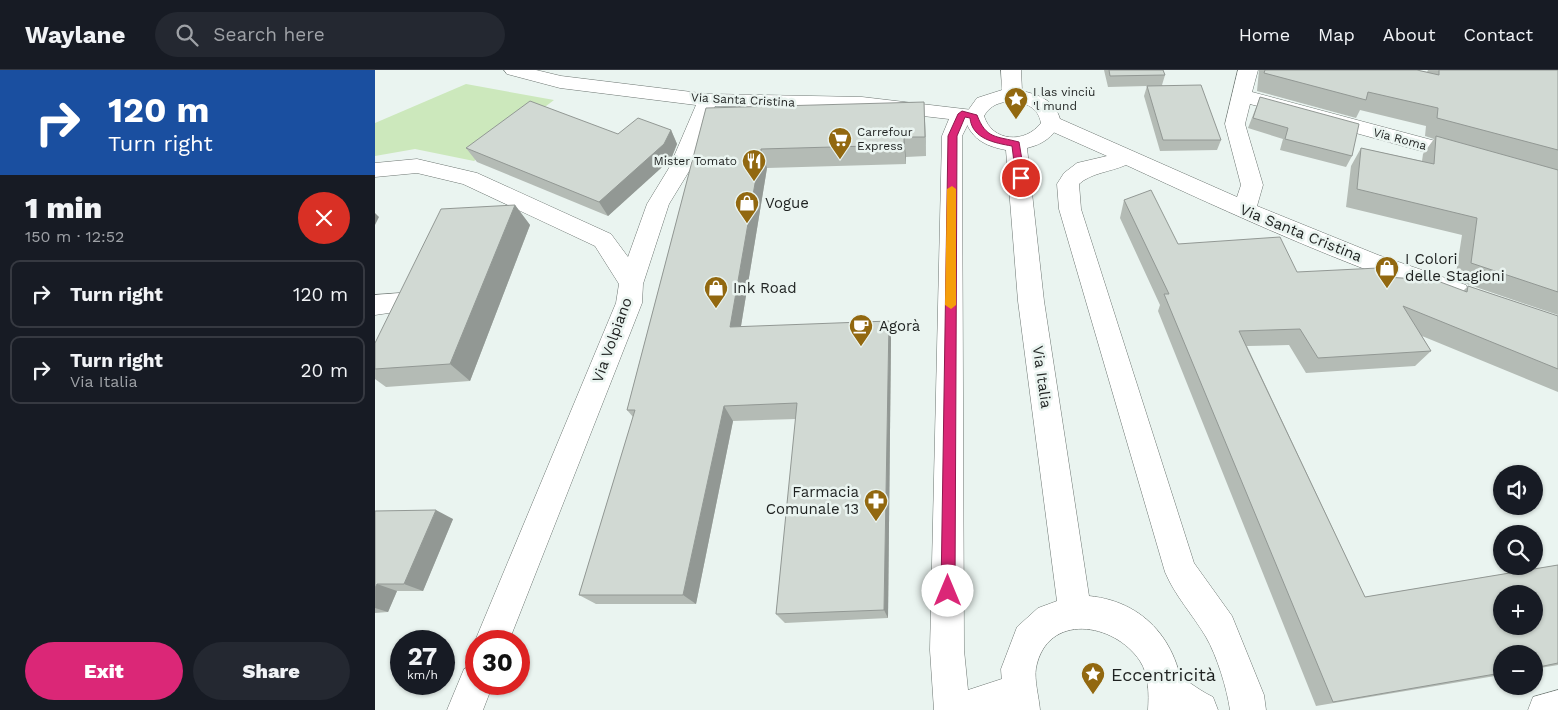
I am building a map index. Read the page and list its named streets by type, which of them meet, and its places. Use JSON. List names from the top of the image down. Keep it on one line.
{"streets":{"street":["Via Santa Cristina","Via Roma","Via Volpiano","Via Italia"]},"places":{"place":["I las vinciù 'l mund","Eccentricità"],"supermarket":["Carrefour Express"],"restaurant":["Mister Tomato"],"shop":["Vogue","I Colori delle Stagioni","Ink Road"],"cafe":["Agorà"],"pharmacy":["Farmacia Comunale 13"]},"page":{"header":"Waylane","search":"Search here","nav":["Home","Map","About","Contact"],"turn":["120 m","Turn right"],"heading":["1 min","150 m · 12:52"],"list":[{"name":"Turn right","value":"120 m"},{"name":"Turn right","note":"Via Italia","value":"20 m"}],"map_buttons":["+","−"],"speed":"27 km/h","limit":"30","buttons":["Exit","Share"]}}
